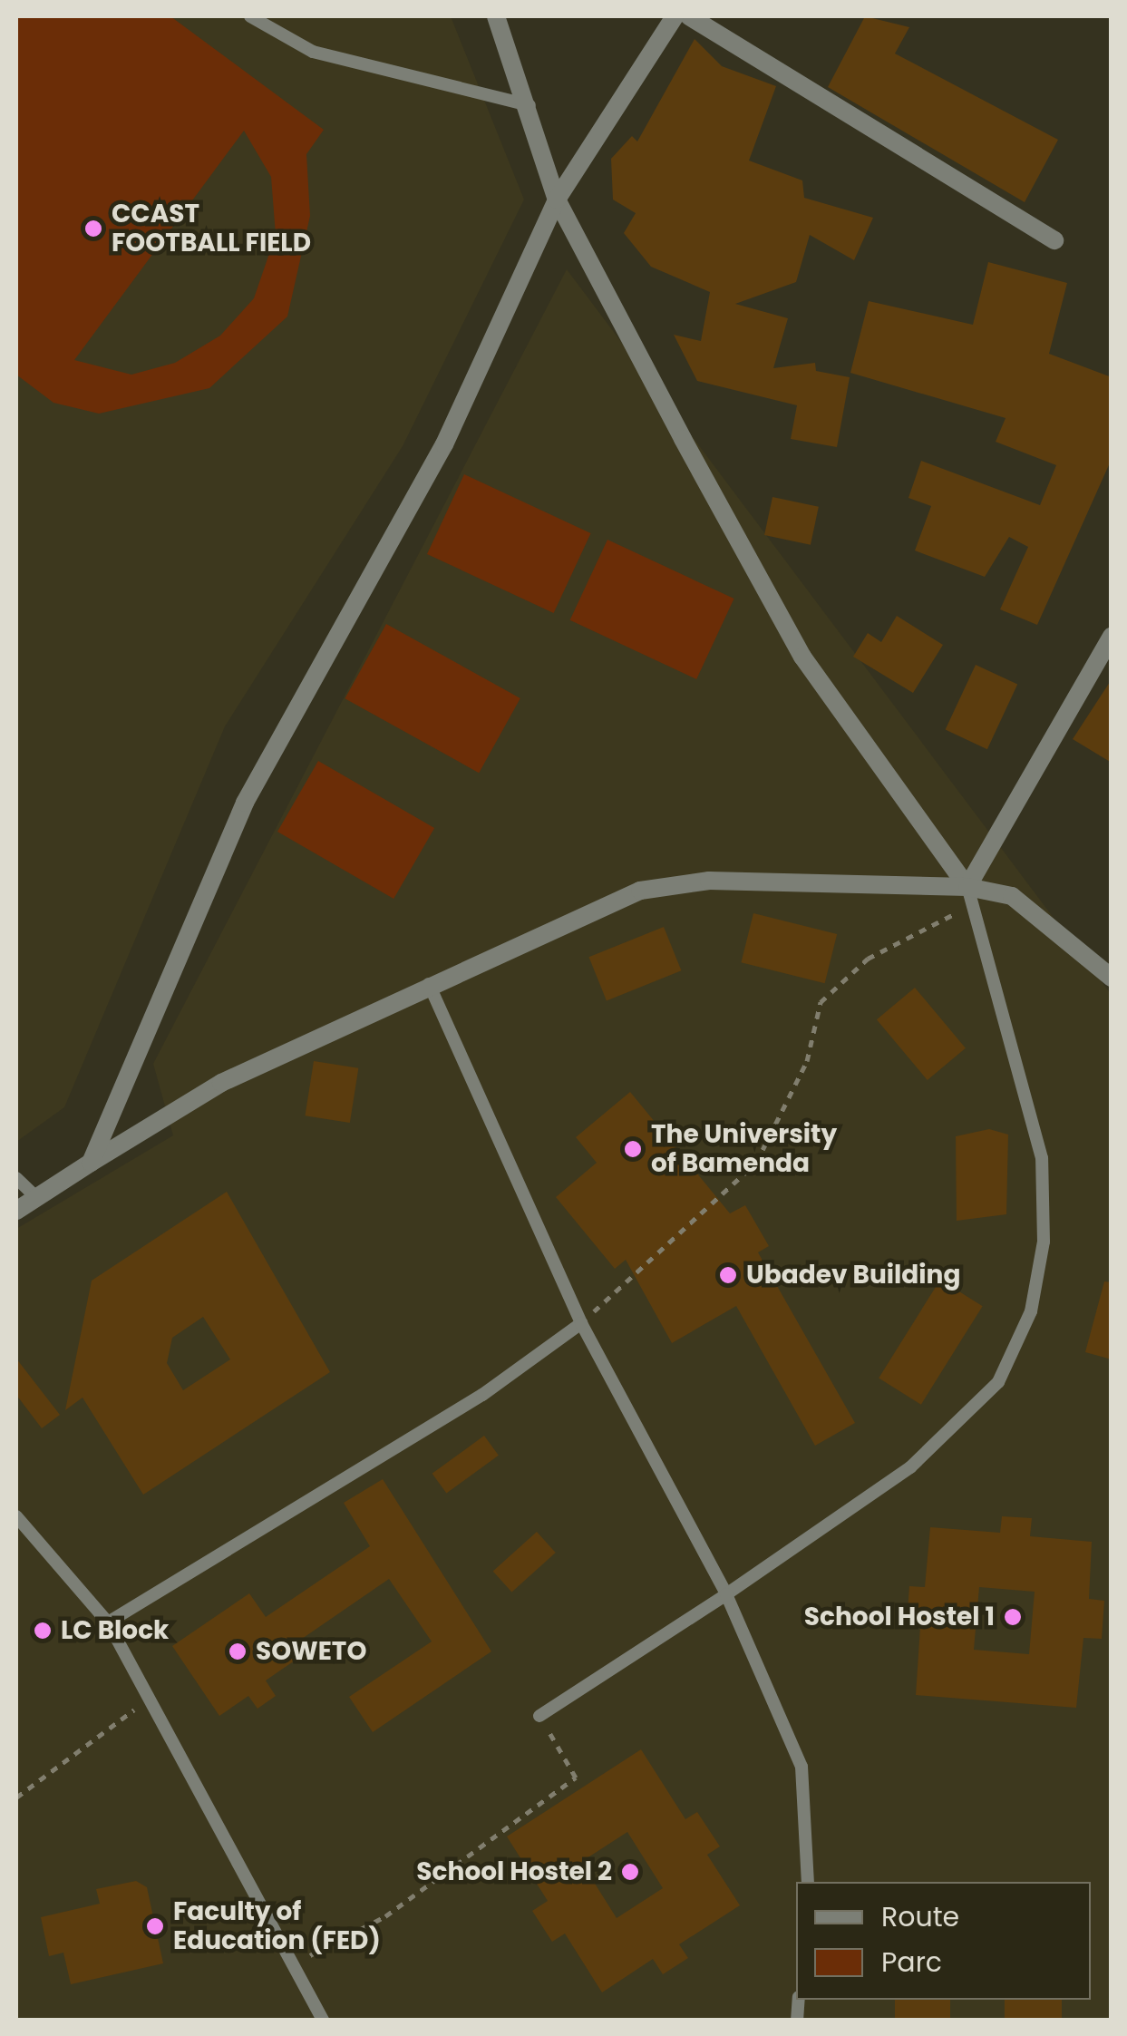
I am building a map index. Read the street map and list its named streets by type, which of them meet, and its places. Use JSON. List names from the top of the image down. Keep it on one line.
{"places":["CCAST FOOTBALL FIELD","The University of Bamenda","Ubadev Building","School Hostel 1","LC Block","SOWETO","School Hostel 2","Faculty of Education (FED)"],"legend":["Route","Parc"]}
